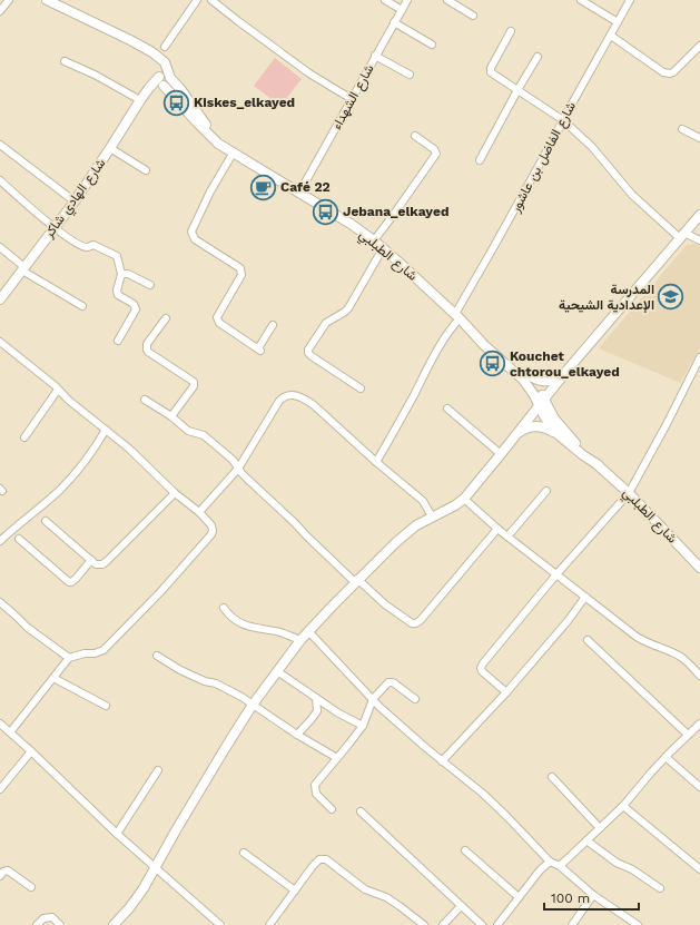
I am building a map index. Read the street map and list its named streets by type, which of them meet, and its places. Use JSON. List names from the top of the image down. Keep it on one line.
{"streets":{"street":["شارع الشهداء","شارع الفاضل بن عاشور","شارع الهادي شاكر","شارع الطبلبي"]},"crossings":[["شارع الشهداء","شارع الطبلبي"],["شارع الفاضل بن عاشور","شارع الطبلبي"]],"places":{"bus stop":["Kiskes_elkayed","Jebana_elkayed","Kouchet chtorou_elkayed"],"cafe":["Café 22"],"school or university":["المدرسة الإعدادية الشيحية"]},"scale_bar":"100 m"}
